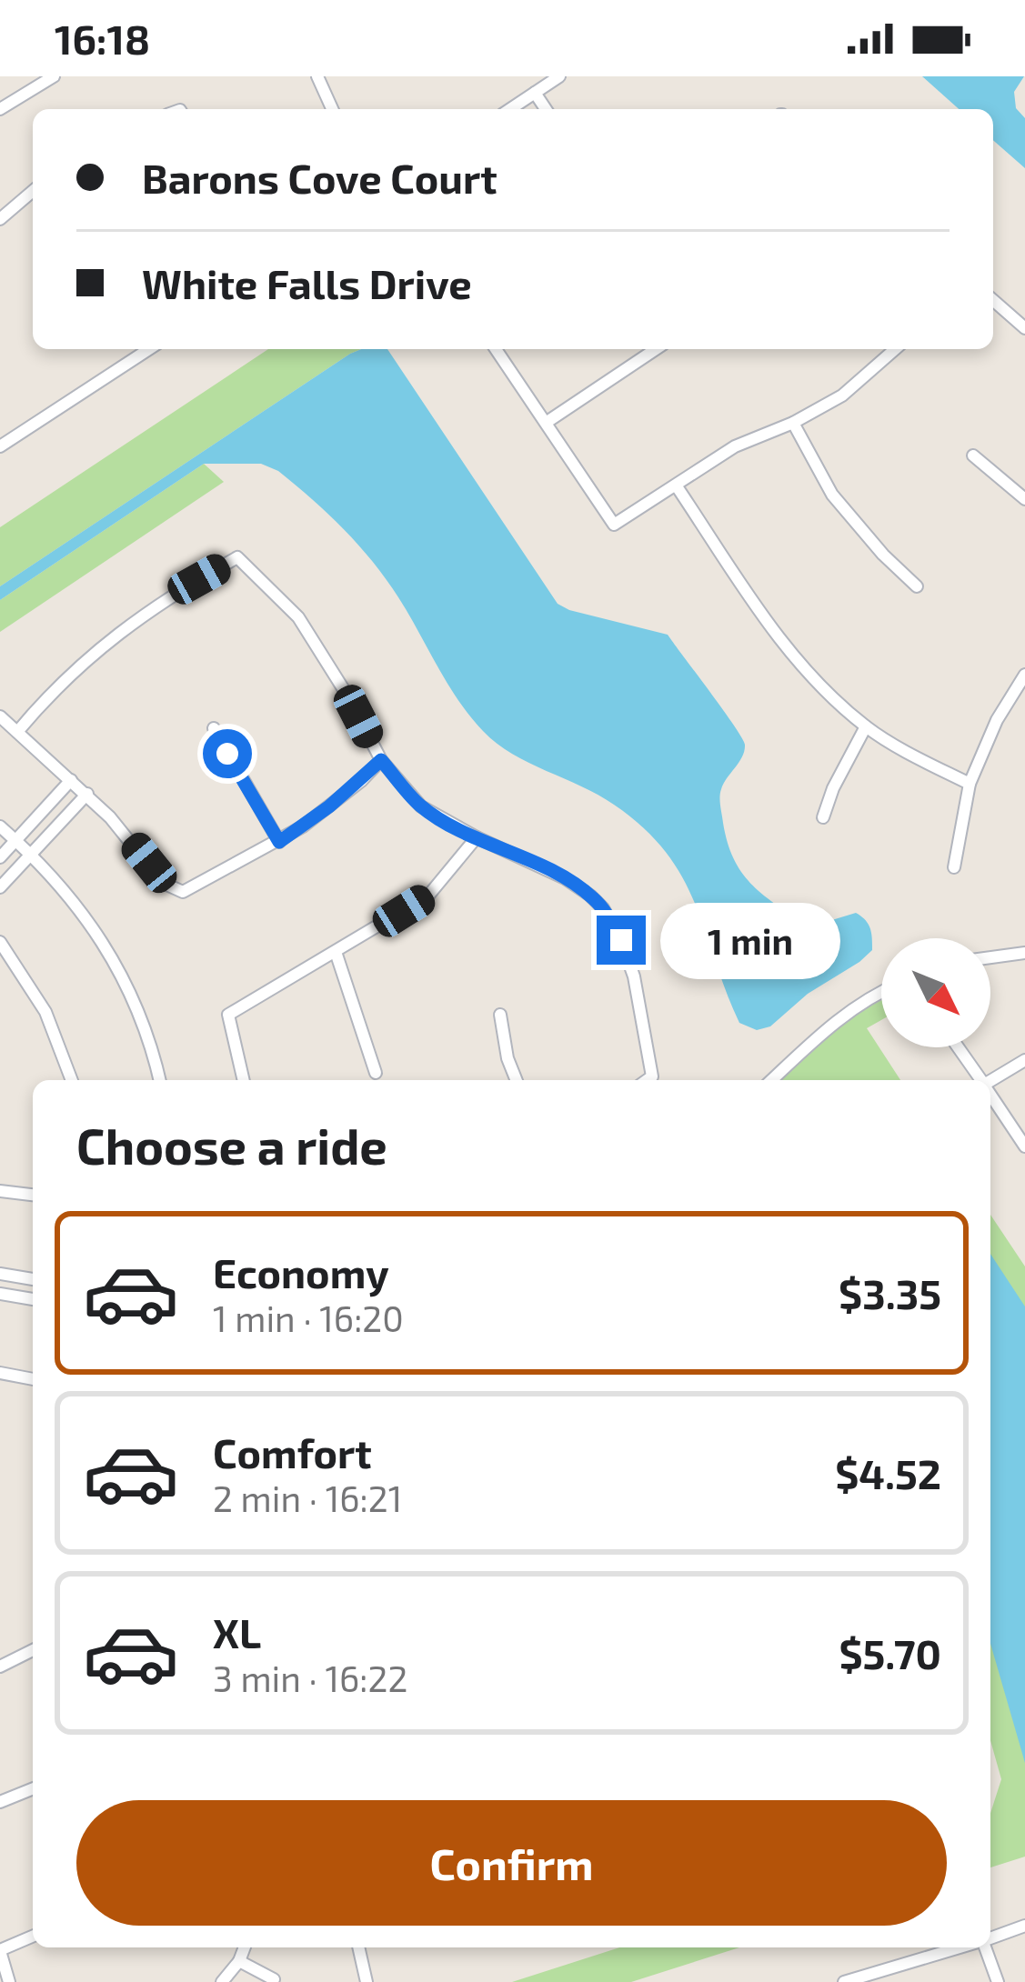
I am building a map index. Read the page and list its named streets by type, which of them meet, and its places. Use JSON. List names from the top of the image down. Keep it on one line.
{"north":"bottom right","page":{"status":"16:18","banner":["Barons Cove Court","White Falls Drive"],"bubble":"1 min","heading":"Choose a ride","list":[{"name":"Economy","note":"1 min · 16:20","value":"$3.35"},{"name":"Comfort","note":"2 min · 16:21","value":"$4.52"},{"name":"XL","note":"3 min · 16:22","value":"$5.70"}],"buttons":"Confirm"}}
